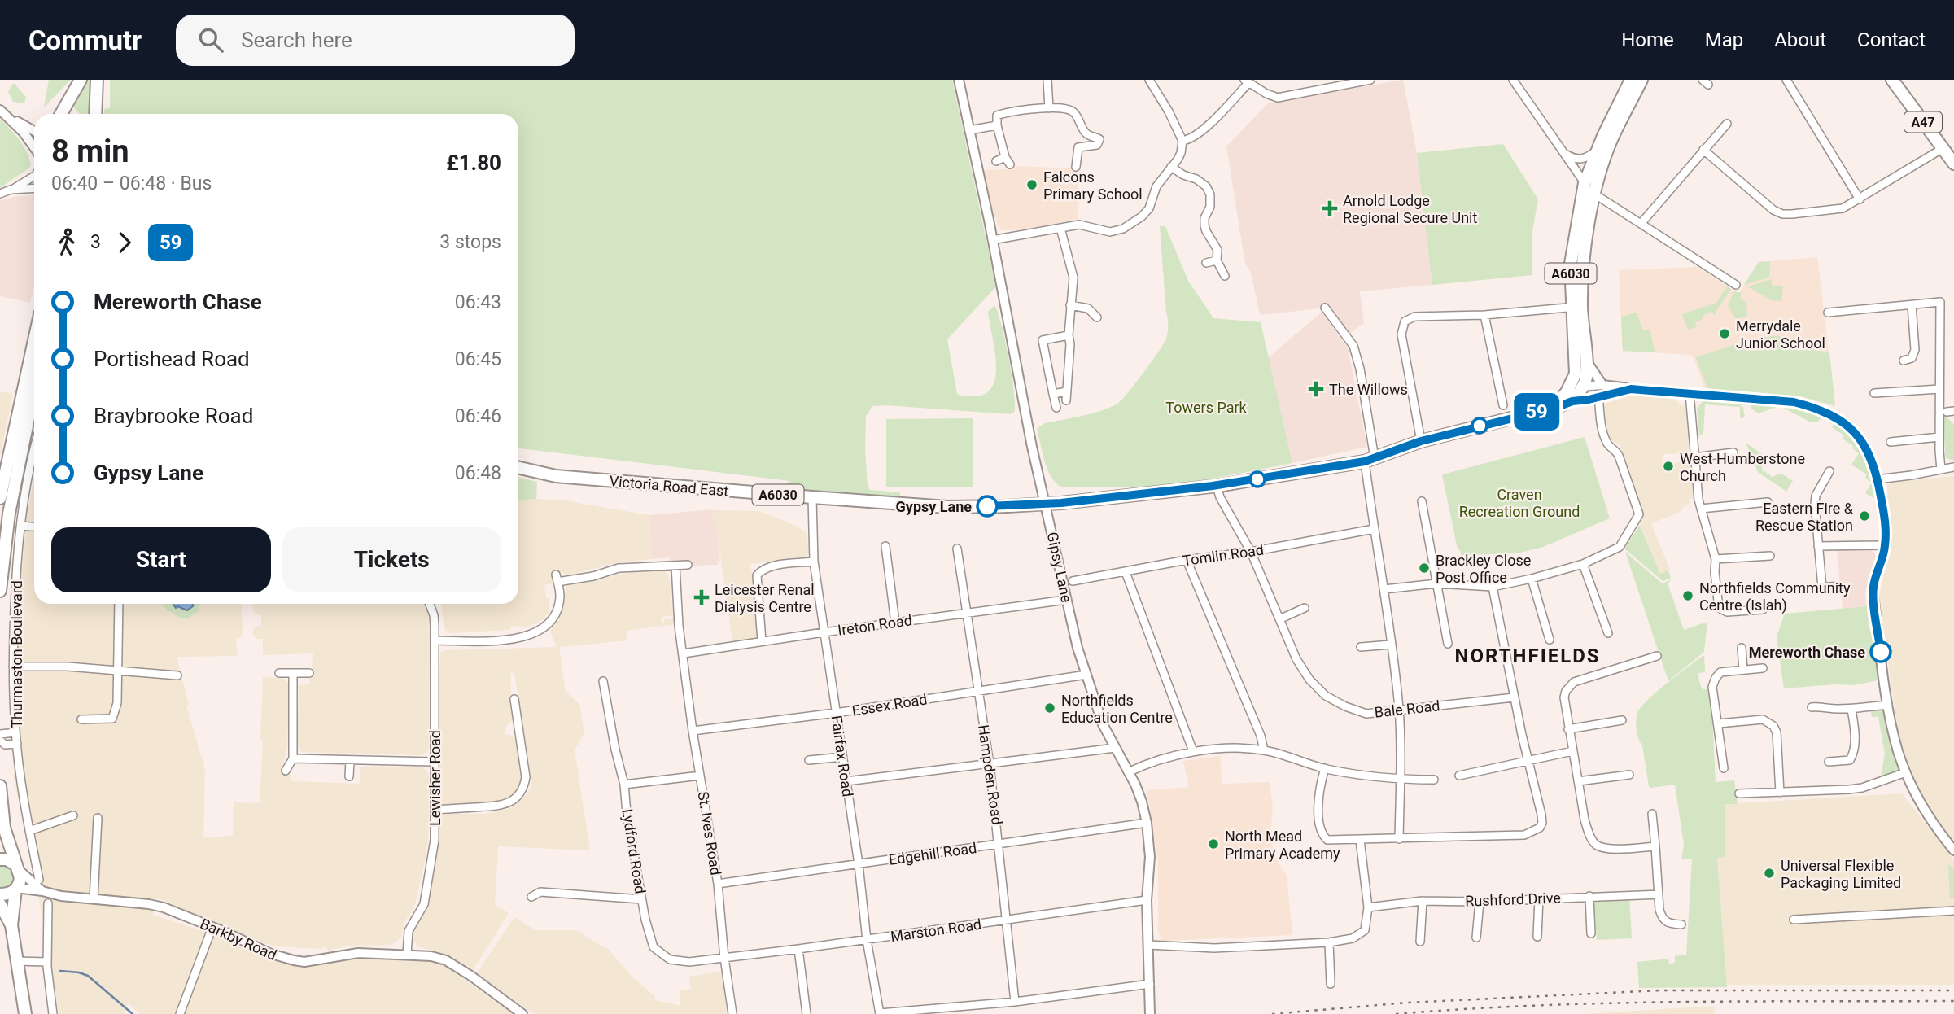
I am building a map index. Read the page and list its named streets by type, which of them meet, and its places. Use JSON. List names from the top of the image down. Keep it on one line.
{"streets":{"main road":["A47","A6030","Victoria Road East"],"street":["Tomlin Road","Gipsy Lane","Ireton Road","Thurmaston Boulevard","Essex Road","Bale Road","Fairfax Road","Hampden Road","Lewisher Road","St. Ives Road","Lydford Road","Edgehill Road","Rushford Drive","Marston Road","Barkby Road"]},"crossings":[["Victoria Road East","Gipsy Lane"],["Victoria Road East","Bale Road"],["Victoria Road East","Fairfax Road"],["Tomlin Road","Bale Road"],["Gipsy Lane","Ireton Road"],["Gipsy Lane","Essex Road"],["Gipsy Lane","Edgehill Road"],["Gipsy Lane","Marston Road"],["Ireton Road","Fairfax Road"],["Ireton Road","Hampden Road"],["Ireton Road","St. Ives Road"],["Essex Road","Fairfax Road"],["Essex Road","Hampden Road"],["Essex Road","St. Ives Road"],["Fairfax Road","Edgehill Road"],["Fairfax Road","Marston Road"],["Hampden Road","Edgehill Road"],["Hampden Road","Marston Road"],["Lewisher Road","Barkby Road"],["St. Ives Road","Lydford Road"],["St. Ives Road","Edgehill Road"],["St. Ives Road","Marston Road"],["Lydford Road","Marston Road"]],"districts":["NORTHFIELDS"],"parks":["Towers Park","Craven Recreation Ground"],"places":{"other":["Falcons Primary School","Merrydale Junior School","West Humberstone Church","Gypsy Lane","Eastern Fire & Rescue Station","Brackley Close Post Office","Northfields Community Centre (Islah)","Mereworth Chase","Northfields Education Centre","North Mead Primary Academy","Universal Flexible Packaging Limited"],"health":["Arnold Lodge Regional Secure Unit","The Willows","Leicester Renal Dialysis Centre"]},"lines":["bus line 59"],"page":{"header":"Commutr","search":"Search here","nav":["Home","Map","About","Contact"],"on_map":"59","heading":["8 min","06:40 – 06:48 · Bus","£1.80"],"legs":["3","59","3 stops"],"list":[{"name":"Mereworth Chase","value":"06:43"},{"name":"Portishead Road","value":"06:45"},{"name":"Braybrooke Road","value":"06:46"},{"name":"Gypsy Lane","value":"06:48"}],"buttons":["Start","Tickets"]}}
